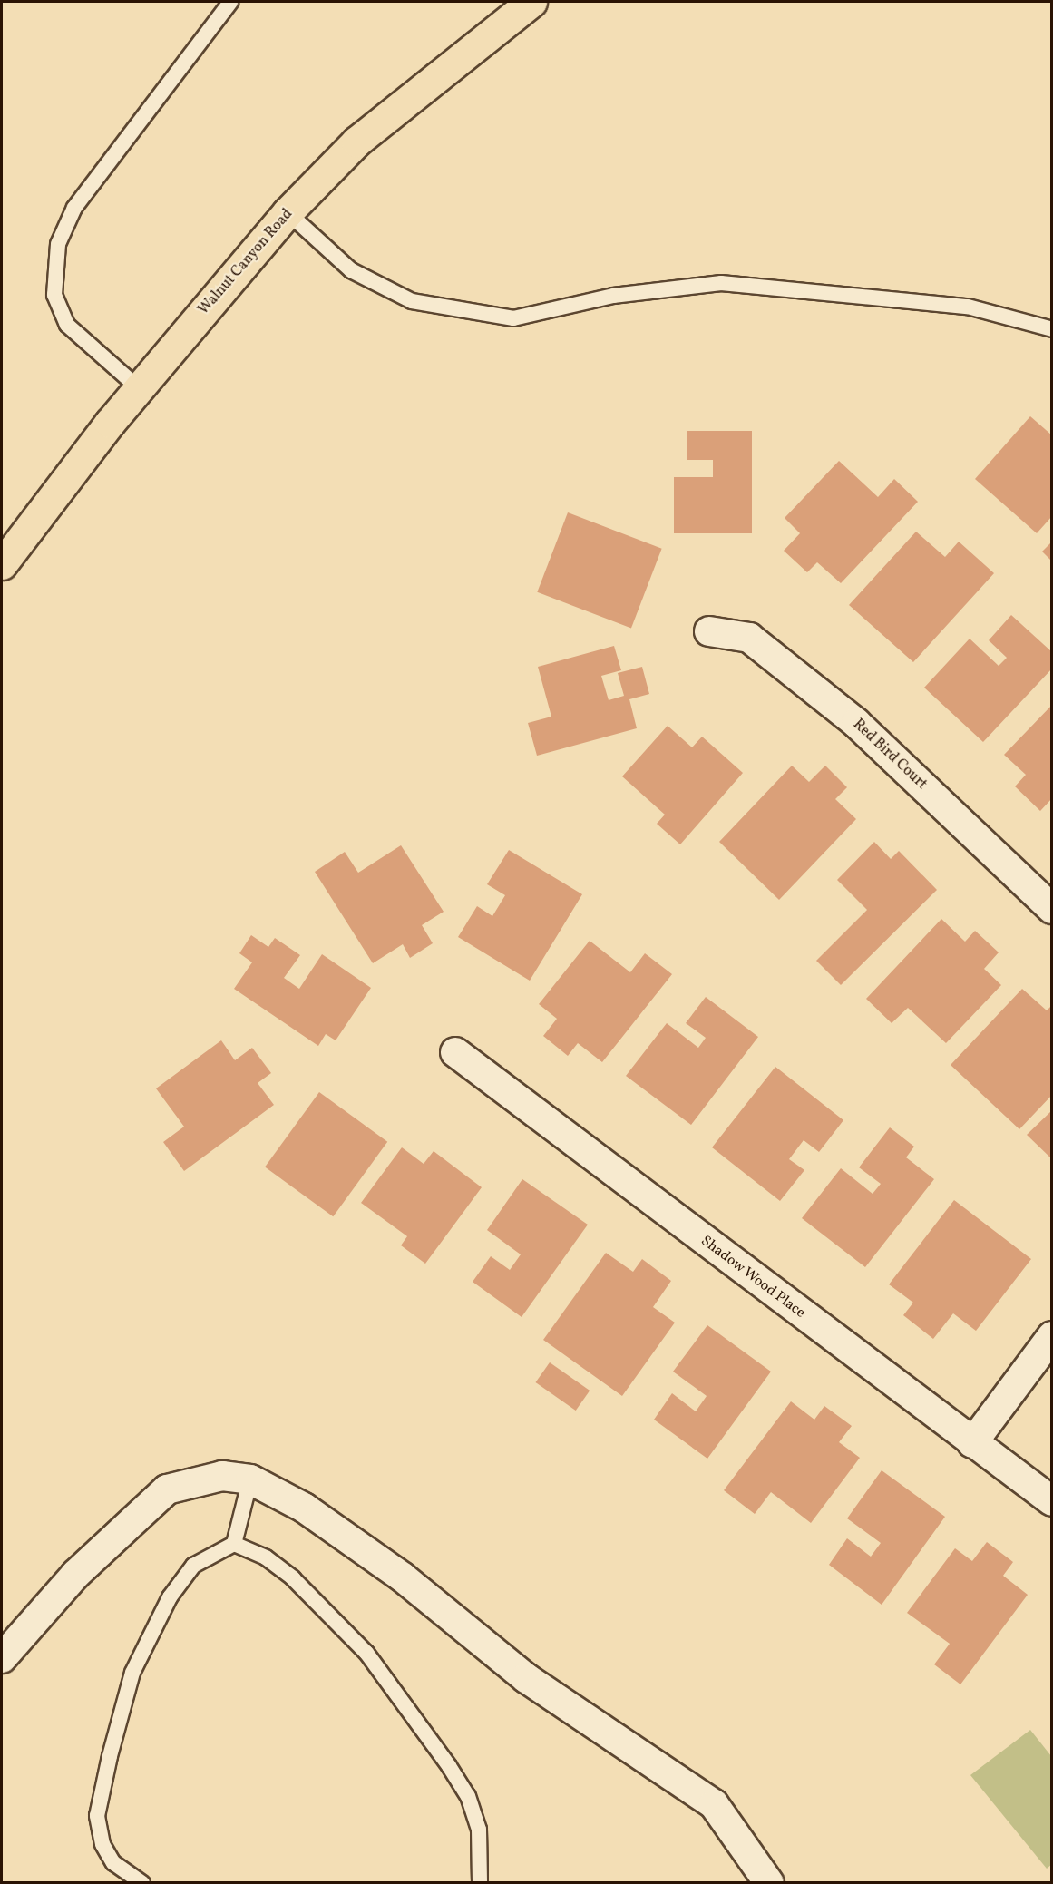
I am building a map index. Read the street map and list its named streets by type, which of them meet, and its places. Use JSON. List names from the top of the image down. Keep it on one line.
{"streets":{"main road":["Walnut Canyon Road"],"street":["Red Bird Court","Shadow Wood Place"]}}
